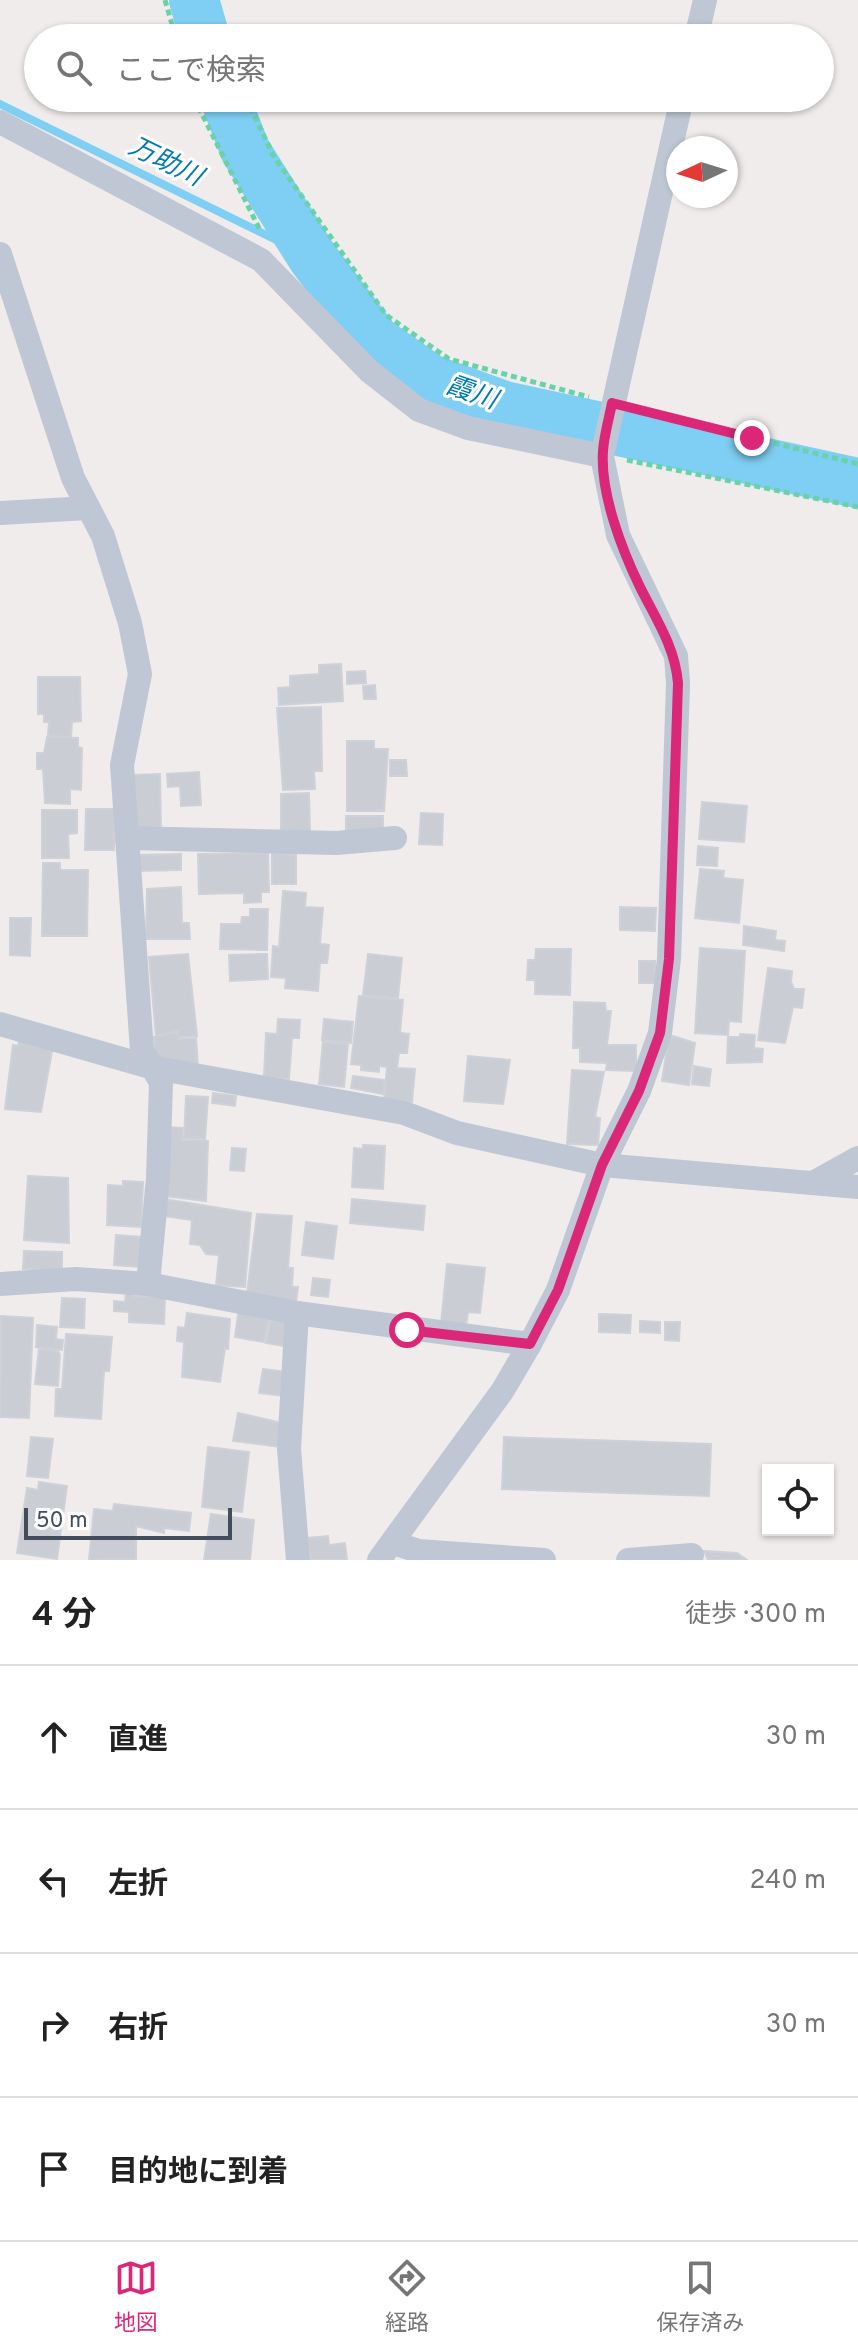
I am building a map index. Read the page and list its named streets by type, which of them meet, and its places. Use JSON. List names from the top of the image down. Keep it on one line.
{"water":["万助川","霞川"],"scale_bar":"50 m","north":"left","page":{"search":"ここで検索","scale":"50 m","heading":["4 分","徒歩 · 300 m"],"list":[["直進","30 m"],["左折","240 m"],["右折","30 m"],"目的地に到着"],"nav":["地図","経路","保存済み"]}}
